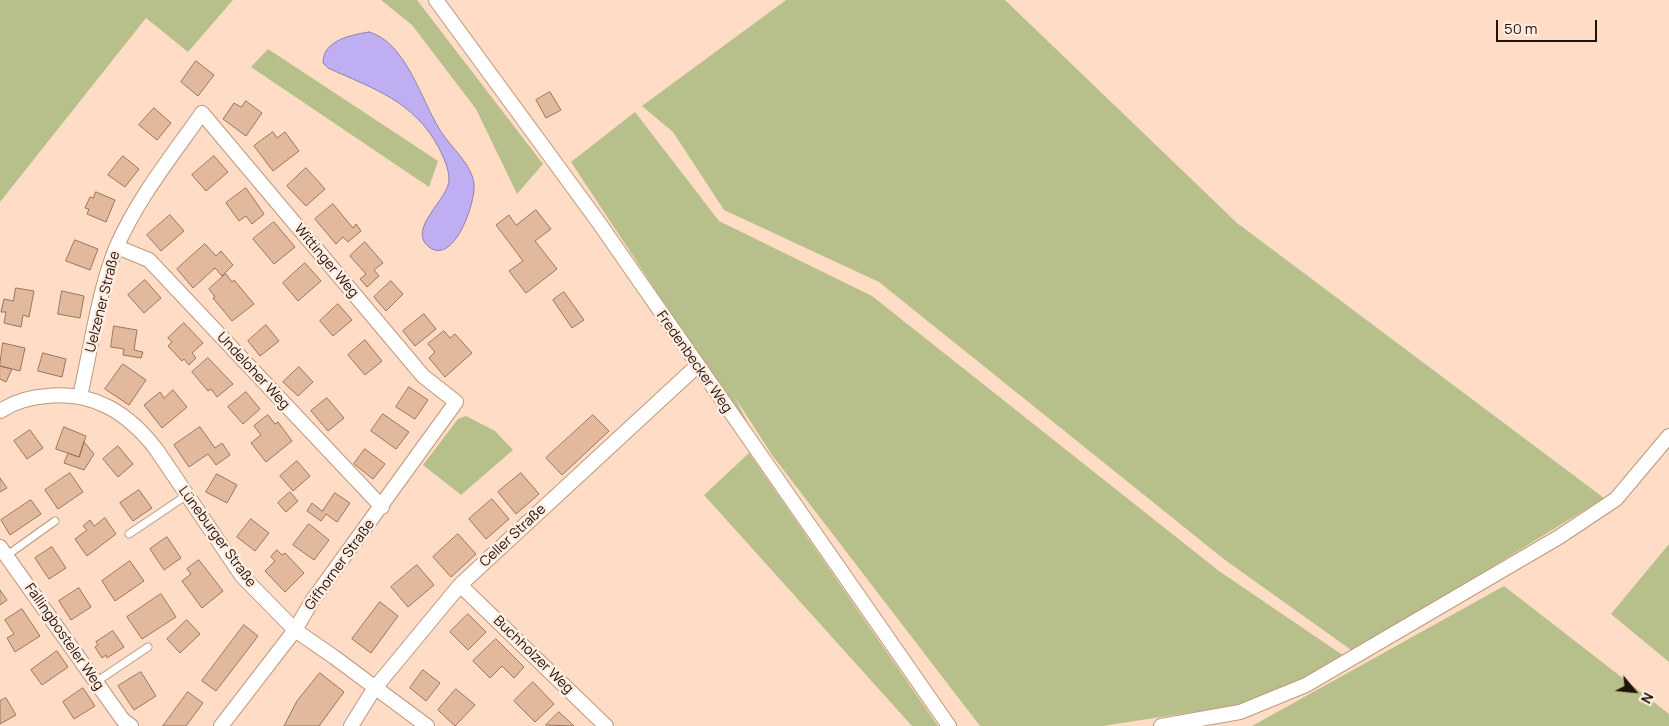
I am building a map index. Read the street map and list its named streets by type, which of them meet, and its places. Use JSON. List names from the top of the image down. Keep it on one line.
{"streets":{"street":["Wittinger Weg","Uelzener Straße","Fredenbecker Weg","Undeloher Weg","Celler Straße","Lüneburger Straße","Gifhorner Straße","Fallingbosteler Weg","Buchholzer Weg"]},"crossings":[["Wittinger Weg","Uelzener Straße"],["Wittinger Weg","Gifhorner Straße"],["Uelzener Straße","Undeloher Weg"],["Uelzener Straße","Lüneburger Straße"],["Fredenbecker Weg","Celler Straße"],["Undeloher Weg","Gifhorner Straße"],["Celler Straße","Lüneburger Straße"],["Celler Straße","Buchholzer Weg"],["Lüneburger Straße","Gifhorner Straße"]],"scale_bar":"50 m","north":"bottom right"}
